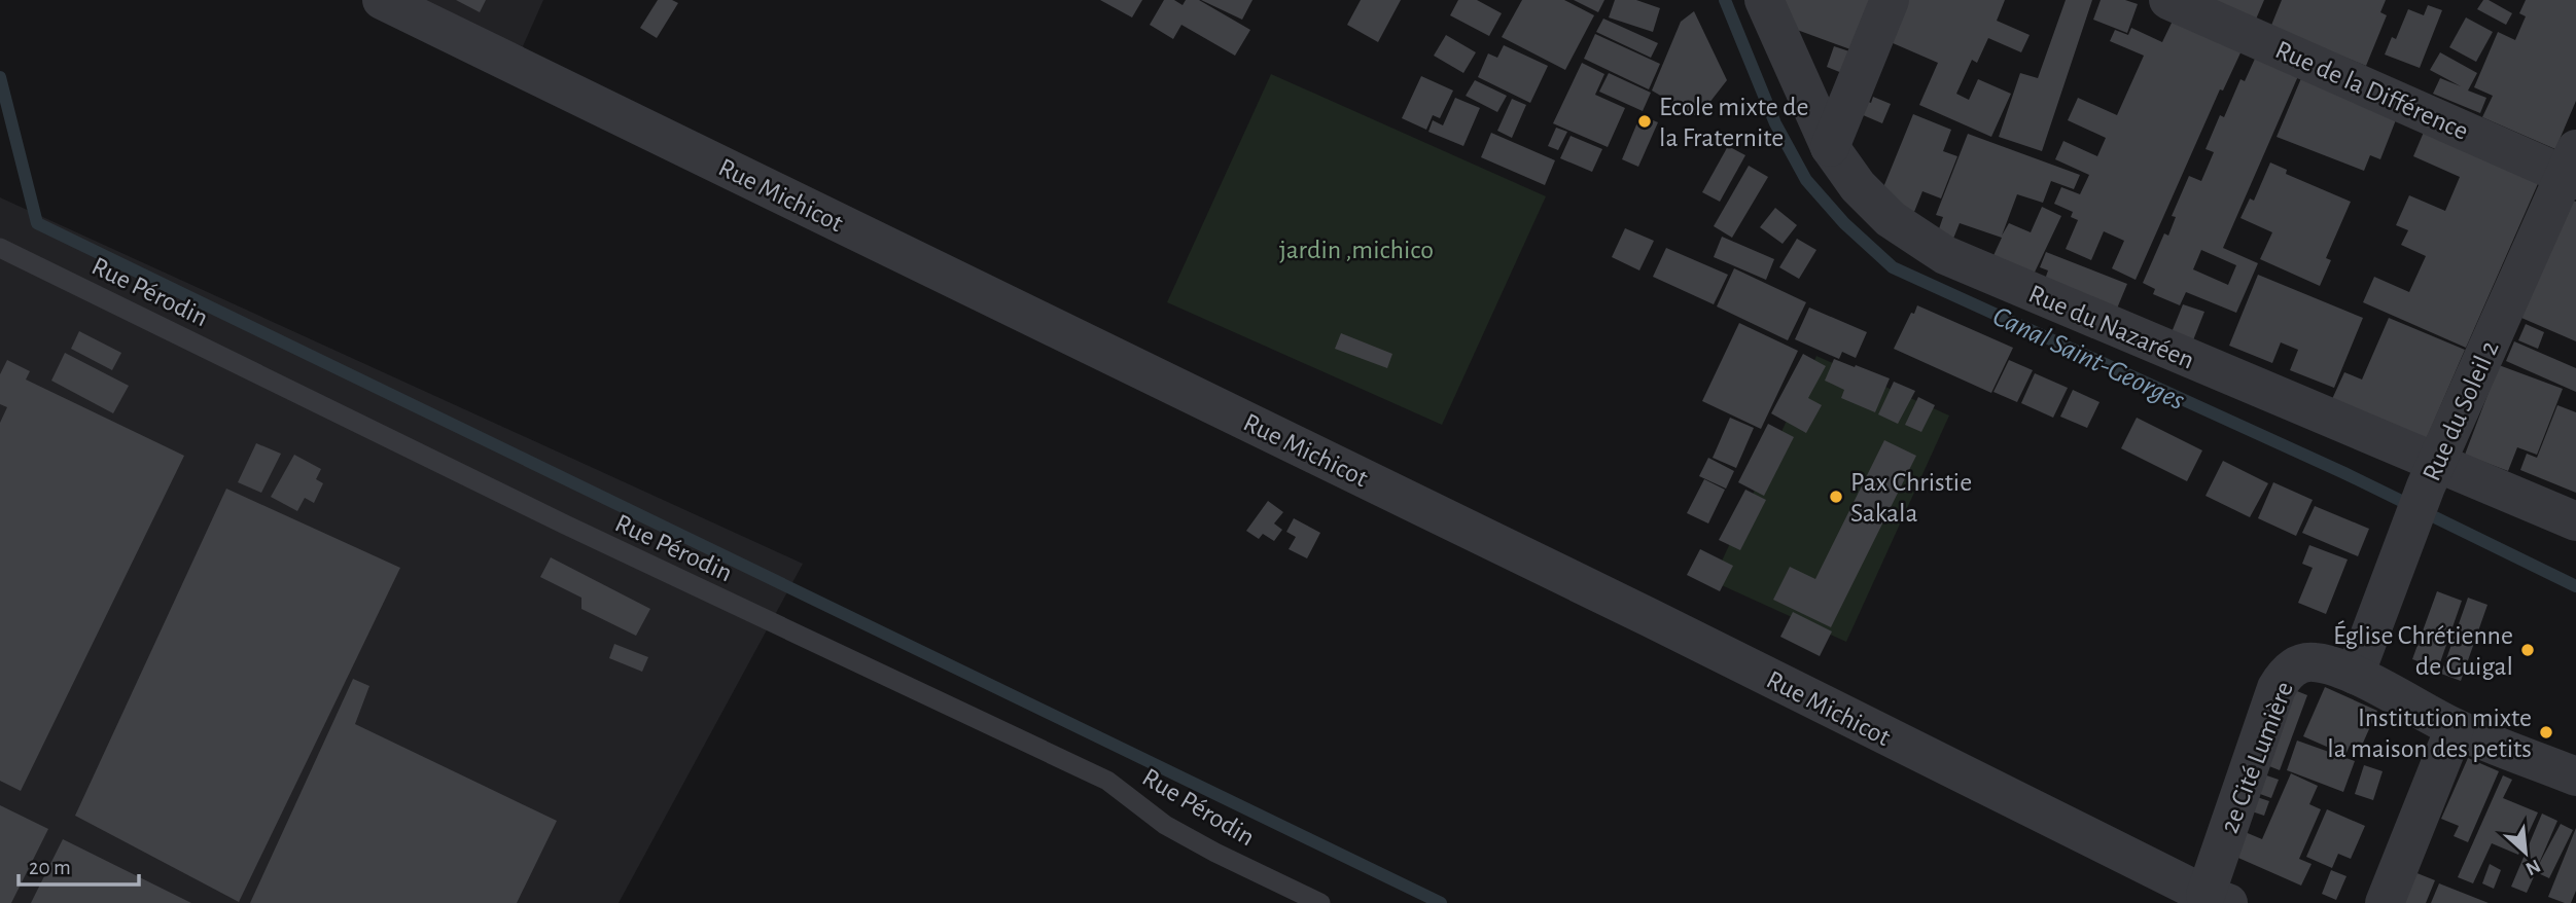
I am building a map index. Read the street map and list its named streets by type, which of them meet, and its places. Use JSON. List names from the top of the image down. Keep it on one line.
{"streets":{"street":["Rue de la Différence","Rue Michicot","Rue du Nazaréen","Rue du Soleil 2","2e Cité Lumière"],"lane":["Rue Pérodin"]},"crossings":[["Rue de la Différence","Rue du Soleil 2"],["Rue Michicot","2e Cité Lumière"],["Rue du Nazaréen","Rue du Soleil 2"],["Rue du Soleil 2","2e Cité Lumière"]],"water":["Canal Saint-Georges"],"parks":["jardin ,michico"],"places":["Ecole mixte de la Fraternite","Pax Christie Sakala","Église Chrétienne de Guigal","Institution mixte la maison des petits"],"scale_bar":"20 m","north":"bottom right"}
